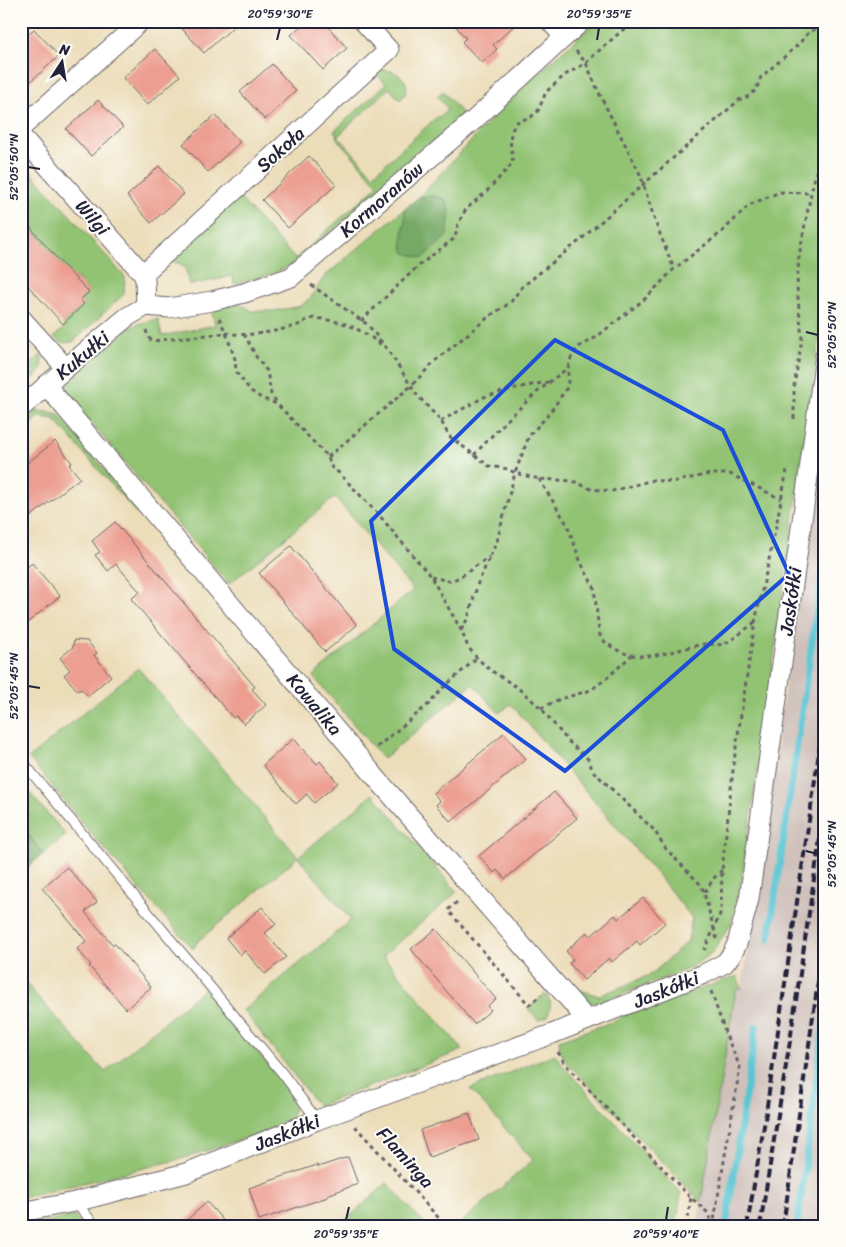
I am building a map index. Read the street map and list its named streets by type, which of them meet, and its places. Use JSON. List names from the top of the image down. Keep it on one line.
{"streets":{"street":["Sokoła","Kormoranów","Wilgi","Kukułki","Jaskółki","Kowalika"],"path":["Flaminga"]},"crossings":[["Sokoła","Wilgi"],["Kormoranów","Kukułki"],["Kukułki","Kowalika"],["Jaskółki","Kowalika"],["Jaskółki","Flaminga"]],"north":"top","coordinates":["20°59'30\"E","20°59'35\"E","52°05'50\"N","52°05'45\"N","20°59'40\"E"]}
